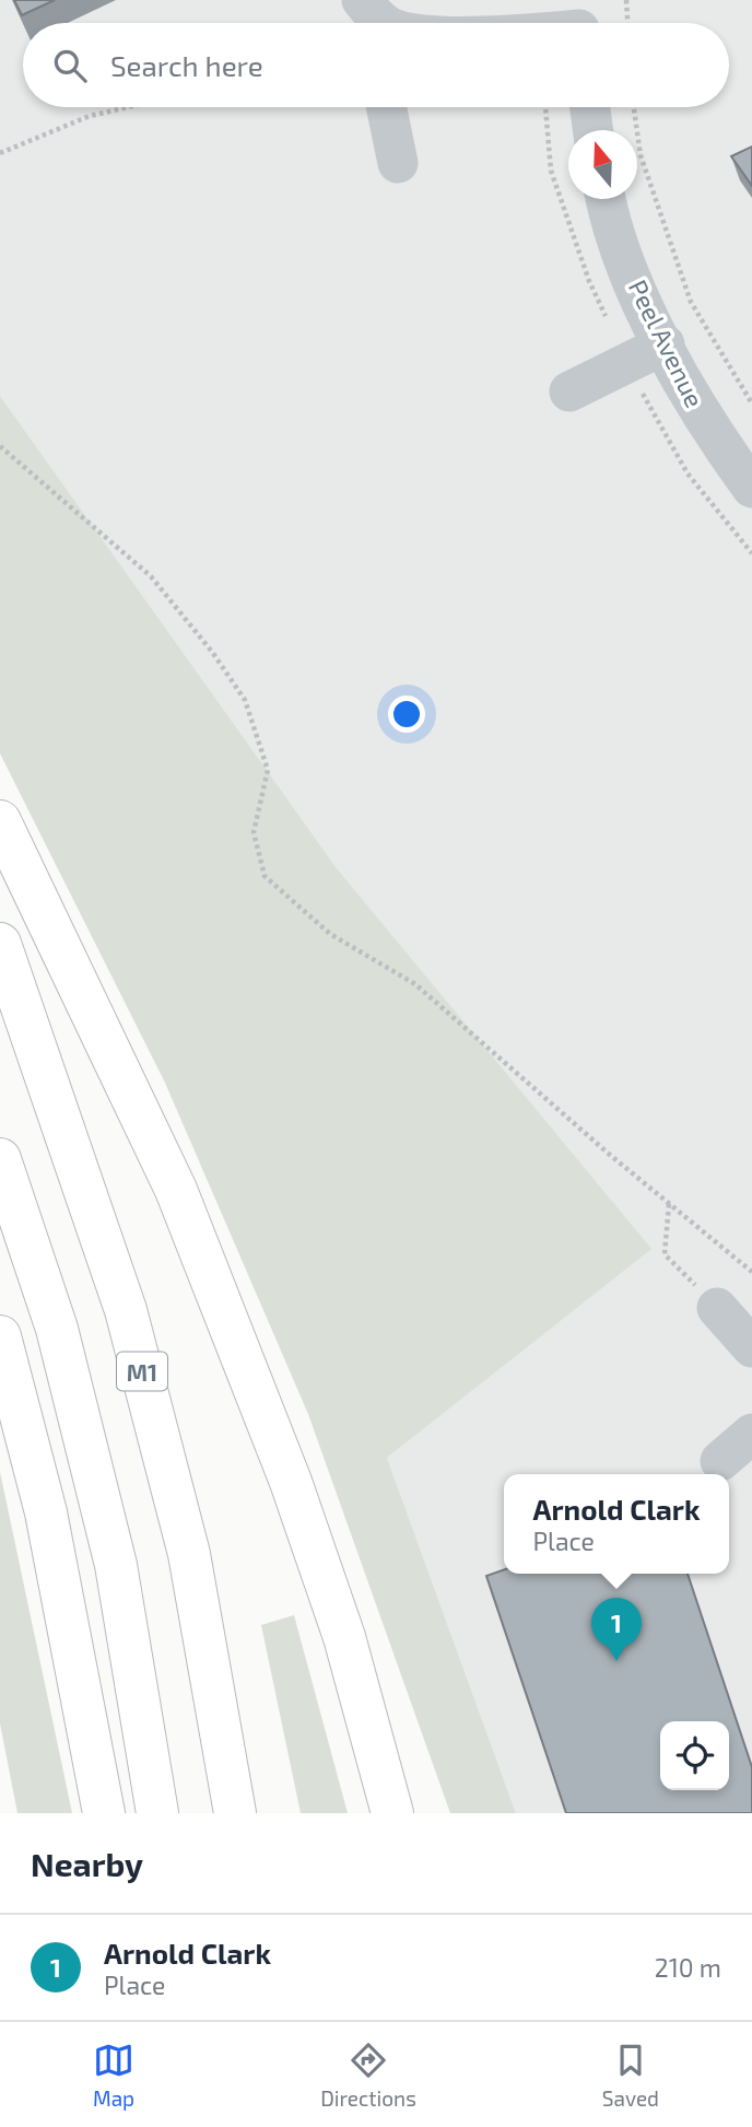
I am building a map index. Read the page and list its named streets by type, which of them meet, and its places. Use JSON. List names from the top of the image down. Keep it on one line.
{"streets":{"highway":["M1"],"street":["Peel Avenue"]},"north":"top","page":{"search":"Search here","popup":["Arnold Clark","Place"],"pins":"1","heading":"Nearby","list":[{"mark":"1","name":"Arnold Clark","note":"Place","value":"210 m"}],"nav":["Map","Directions","Saved"]}}
